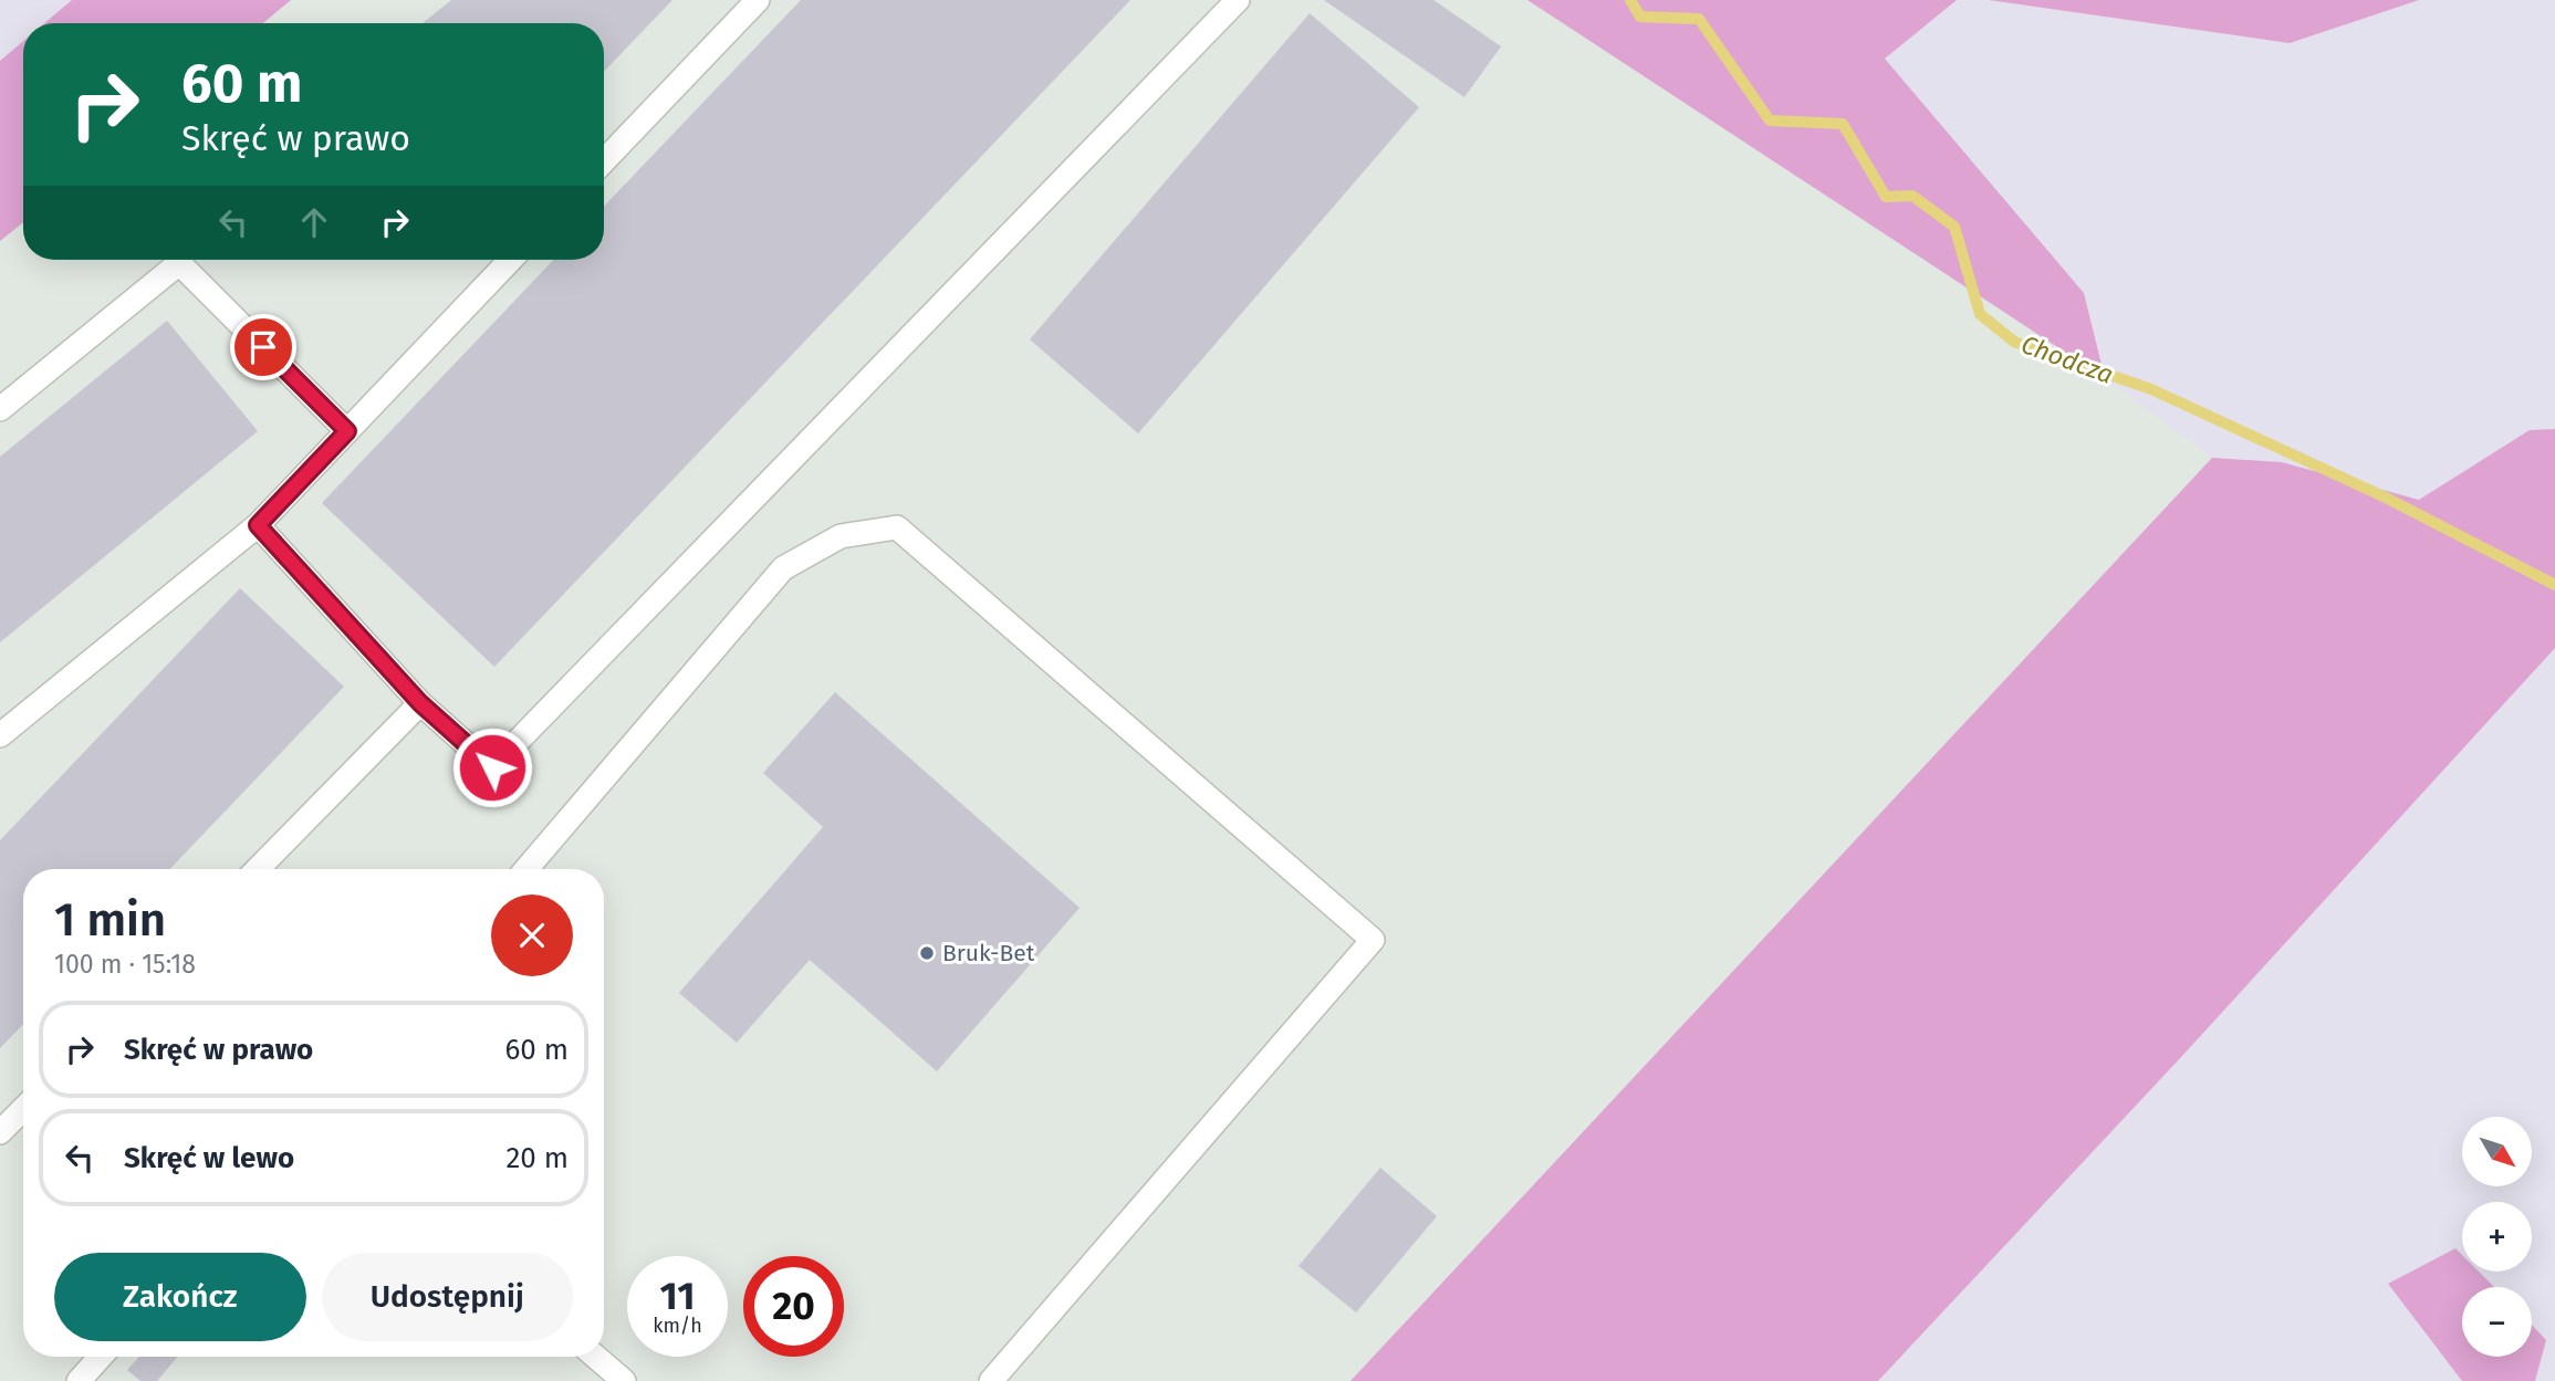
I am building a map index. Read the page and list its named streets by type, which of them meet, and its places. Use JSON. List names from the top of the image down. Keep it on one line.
{"water":["Chodcza"],"places":["Bruk-Bet"],"north":"bottom right","page":{"turn":["60 m","Skręć w prawo"],"heading":["1 min","100 m · 15:18"],"list":[{"name":"Skręć w prawo","value":"60 m"},{"name":"Skręć w lewo","value":"20 m"}],"map_buttons":["+","−"],"buttons":["Zakończ","Udostępnij"],"speed":"11 km/h","limit":"20"}}
